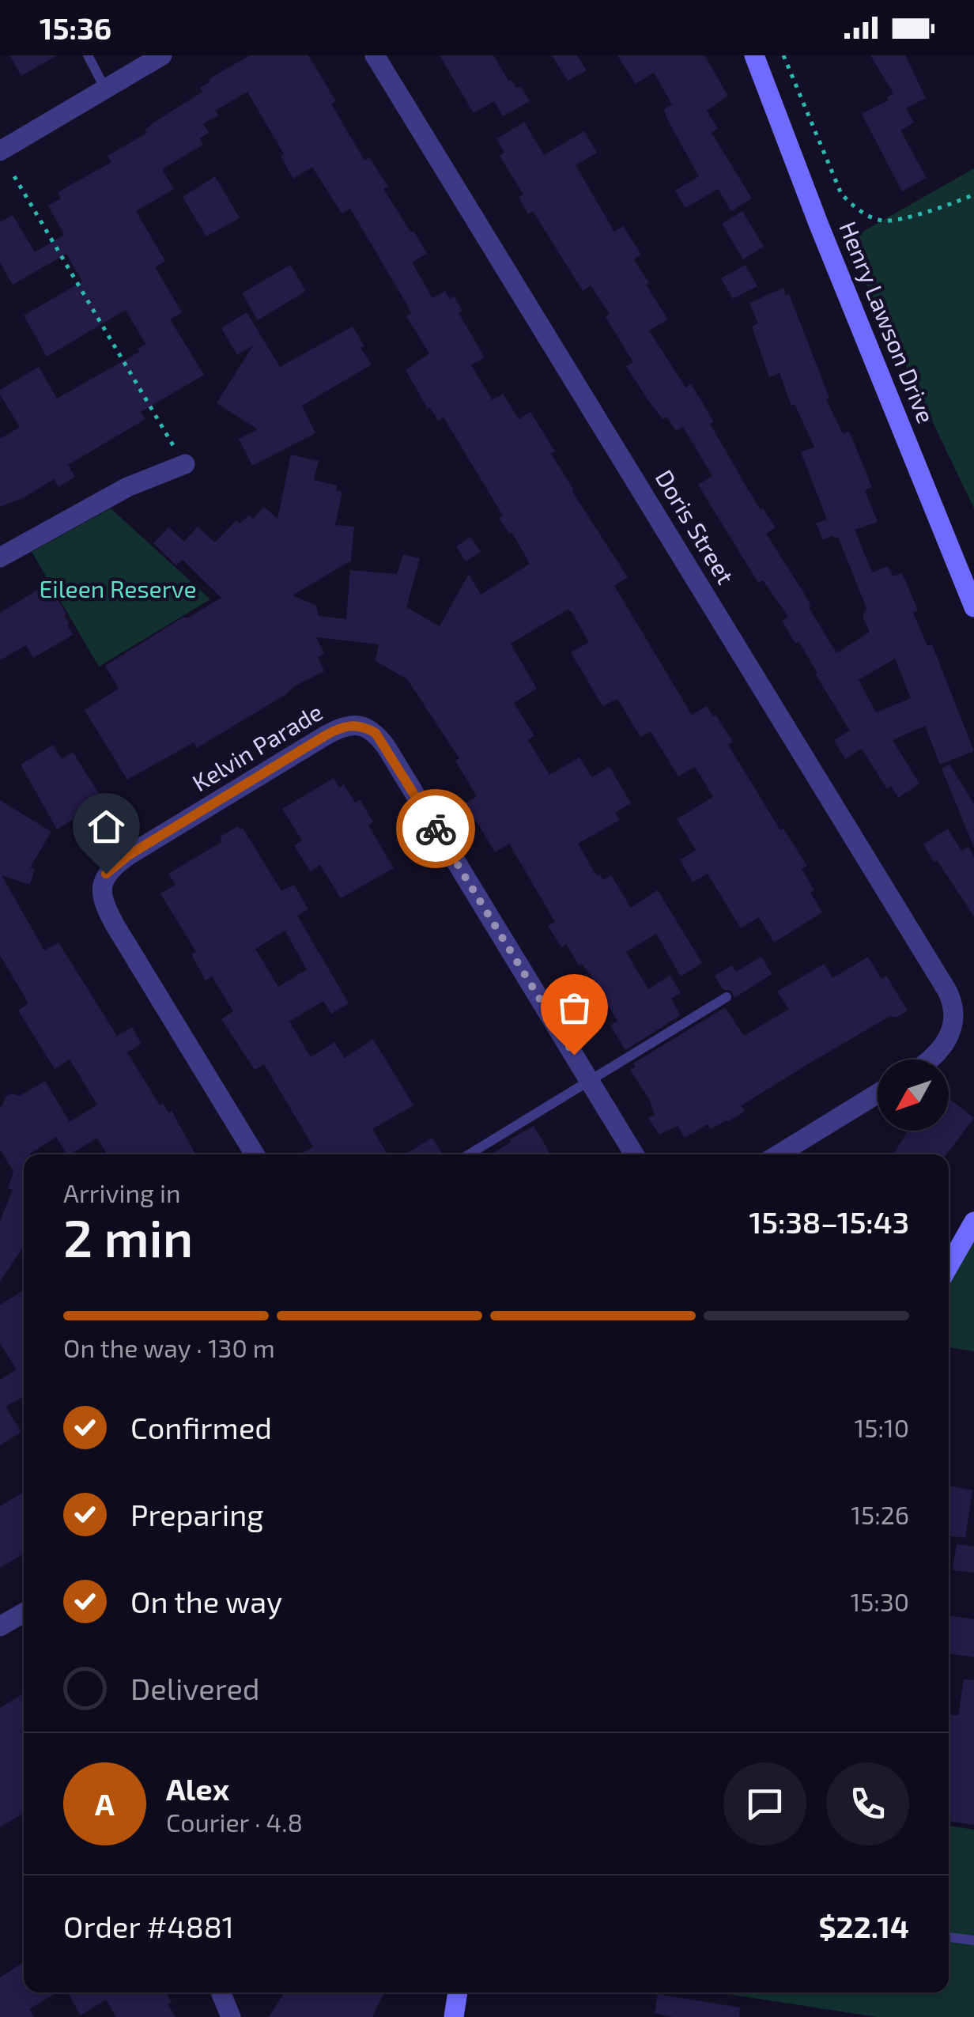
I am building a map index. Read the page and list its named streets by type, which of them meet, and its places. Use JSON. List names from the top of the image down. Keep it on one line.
{"streets":{"main road":["Henry Lawson Drive"],"street":["Doris Street","Kelvin Parade"]},"parks":["Eileen Reserve"],"north":"bottom left","page":{"status":"15:36","heading":["2 min","Arriving in","15:38–15:43"],"panel":["Alex","Courier · 4.8","Order #4881","$22.14"],"bar":"On the way · 130 m","list":[["Confirmed","15:10"],["Preparing","15:26"],["On the way","15:30"],"Delivered"],"round":"A"}}
